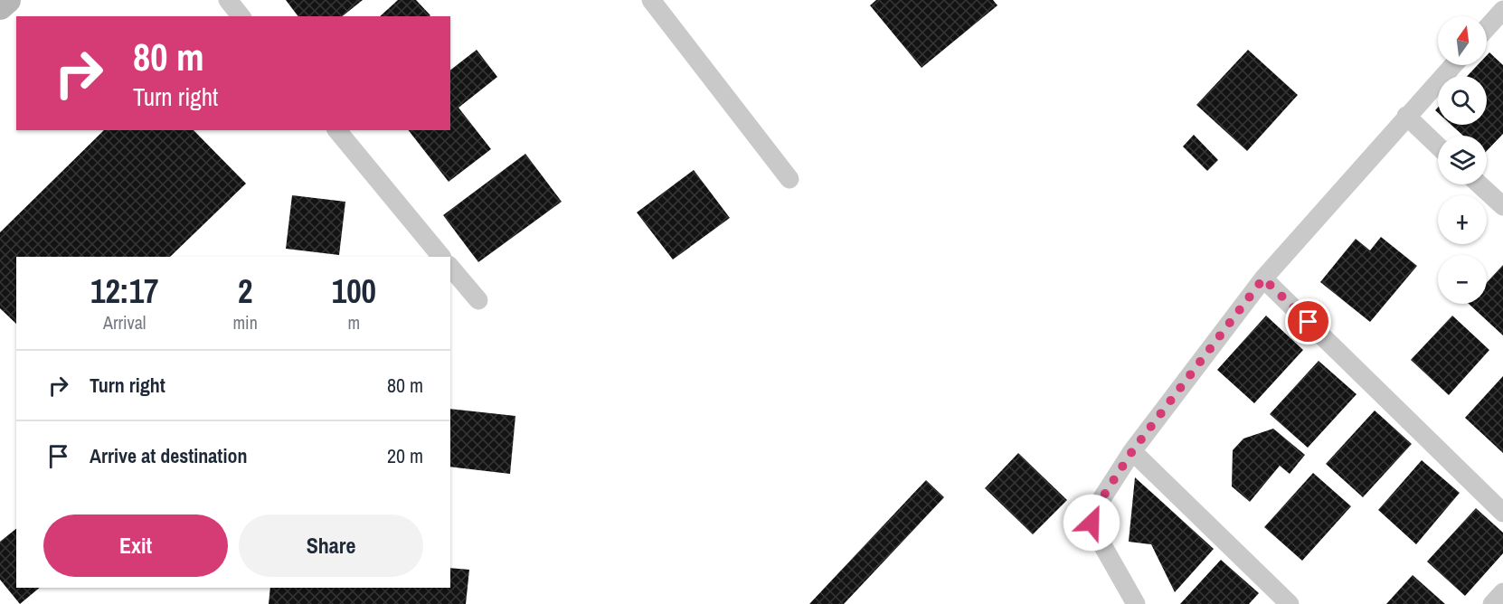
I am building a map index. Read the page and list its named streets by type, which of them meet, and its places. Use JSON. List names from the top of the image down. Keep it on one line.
{"north":"top","page":{"map_buttons":["+","−"],"turn":["80 m","Turn right"],"eta":["12:17","Arrival","2","min","100","m"],"list":[{"name":"Turn right","value":"80 m"},{"name":"Arrive at destination","value":"20 m"}],"buttons":["Exit","Share"]}}
